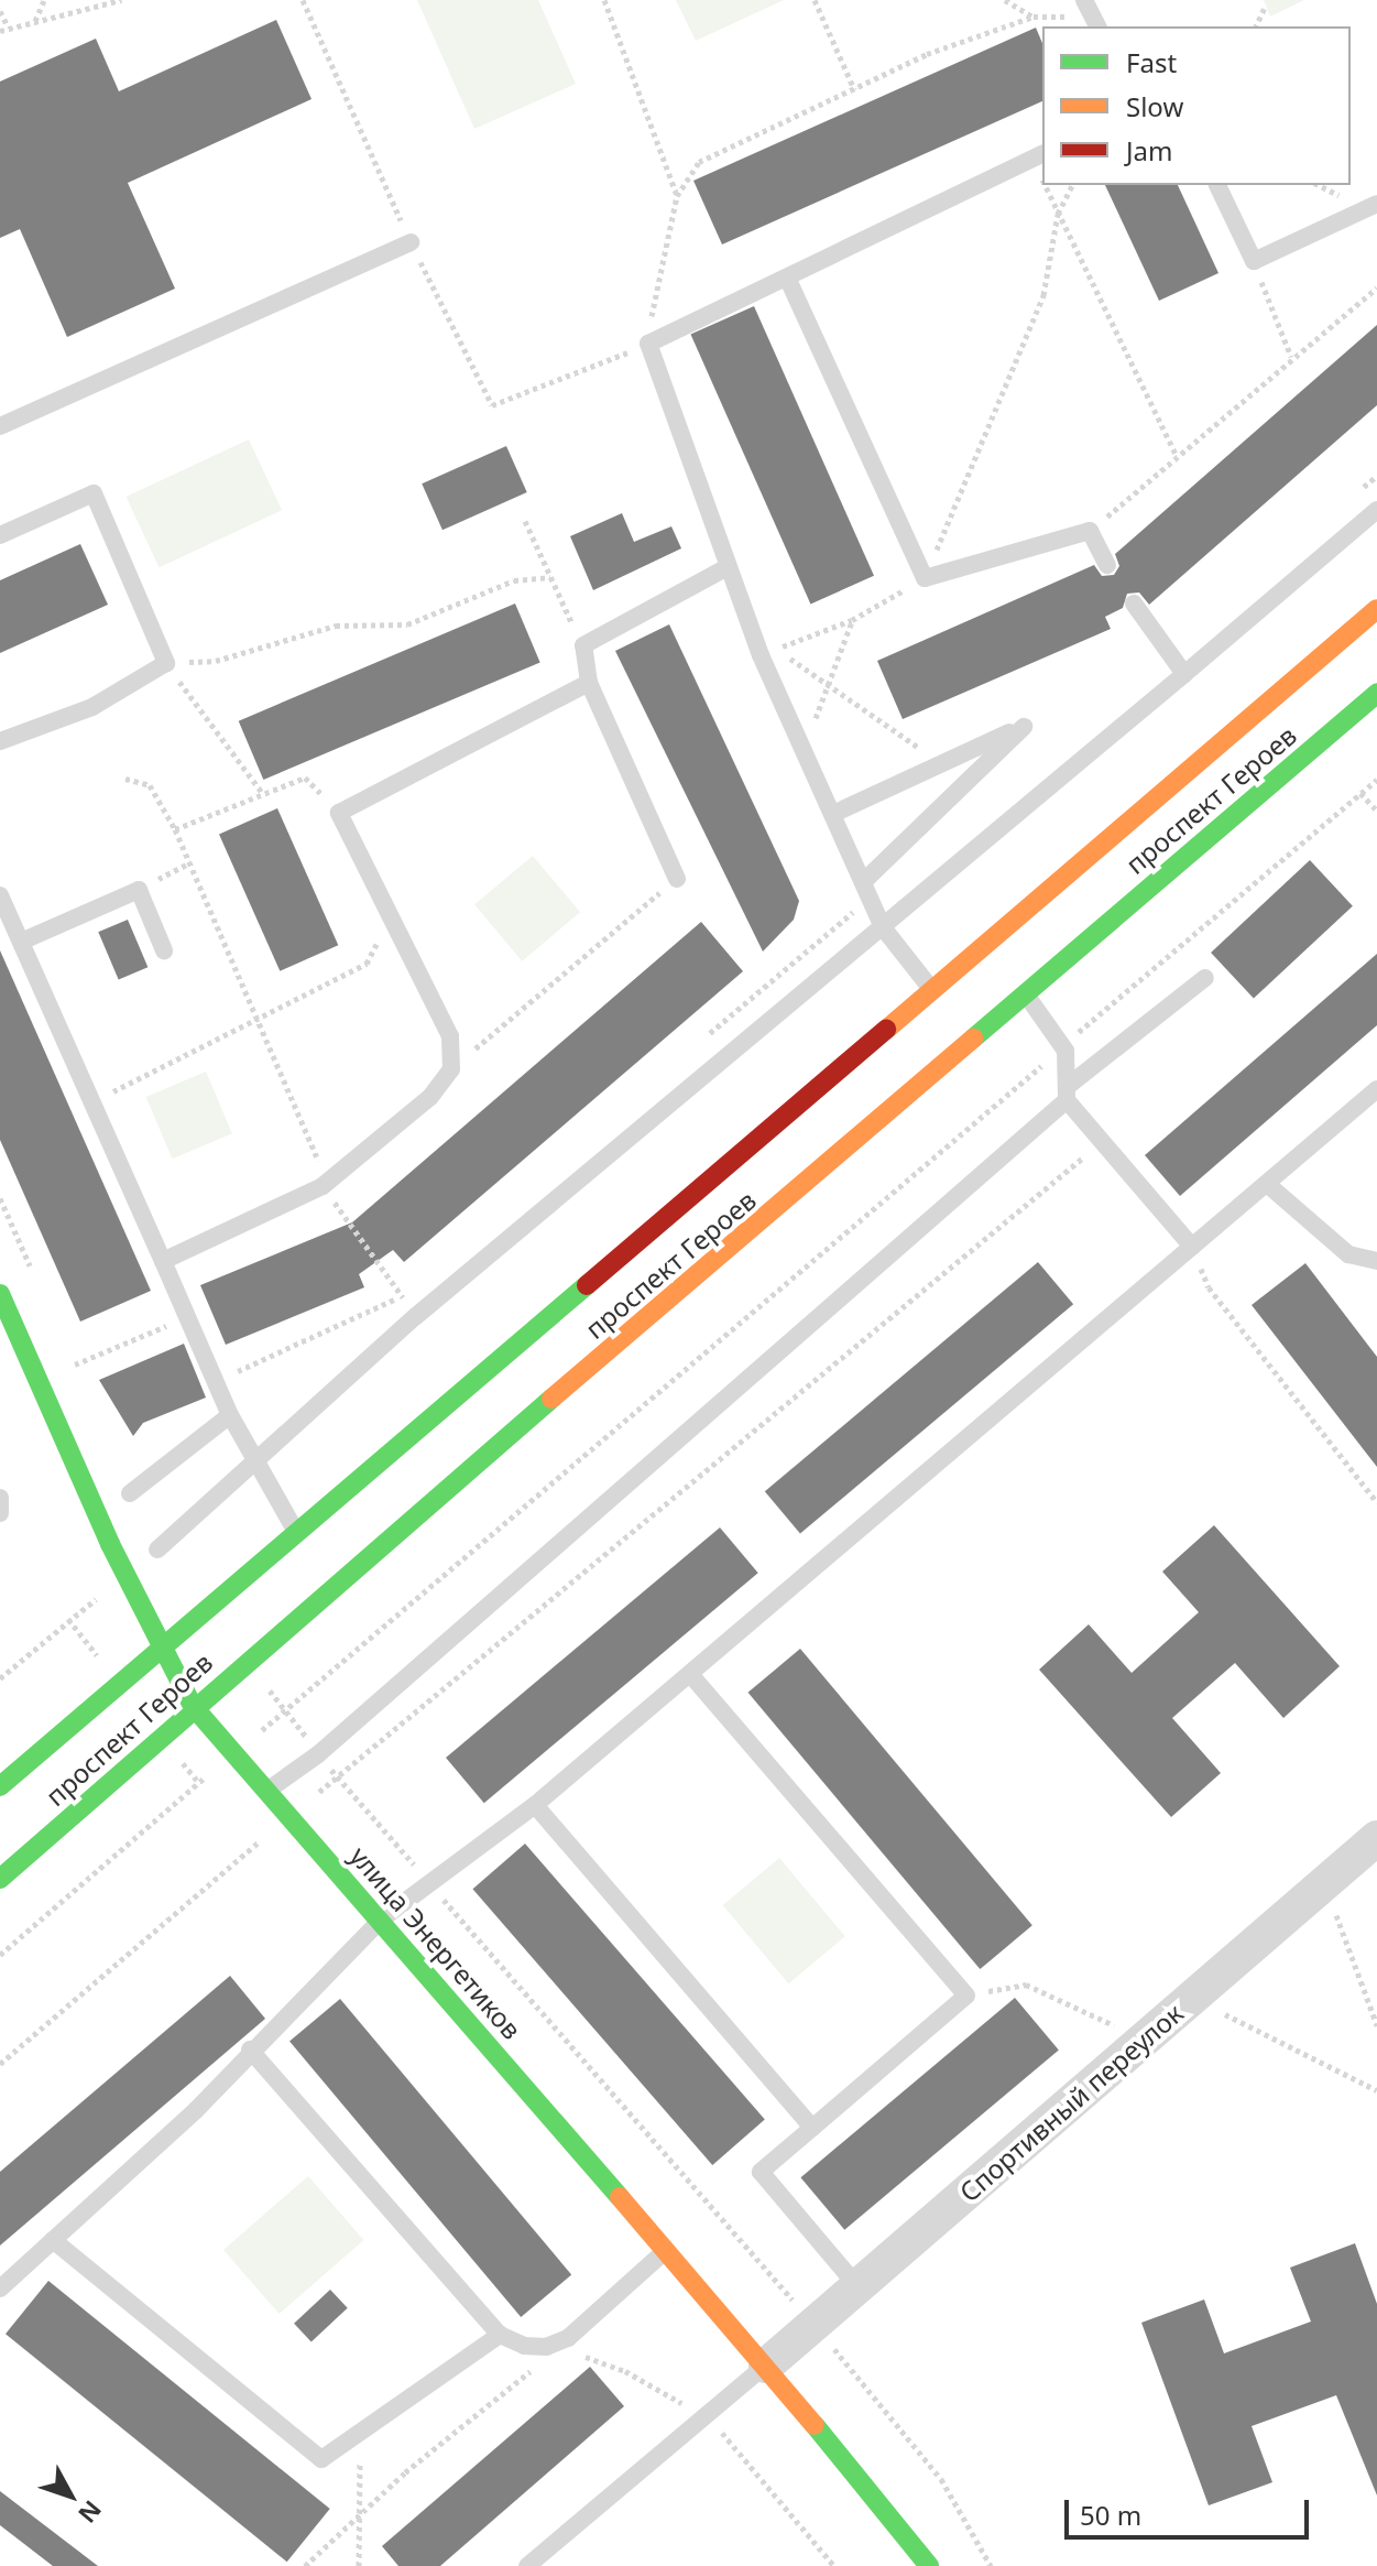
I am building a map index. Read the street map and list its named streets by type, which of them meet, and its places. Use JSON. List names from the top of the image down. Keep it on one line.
{"streets":{"main road":["проспект Героев","улица Энергетиков"],"street":["Спортивный переулок"]},"crossings":[["проспект Героев","улица Энергетиков"],["улица Энергетиков","Спортивный переулок"]],"legend":["Fast","Slow","Jam"],"scale_bar":"50 m","north":"bottom right"}
